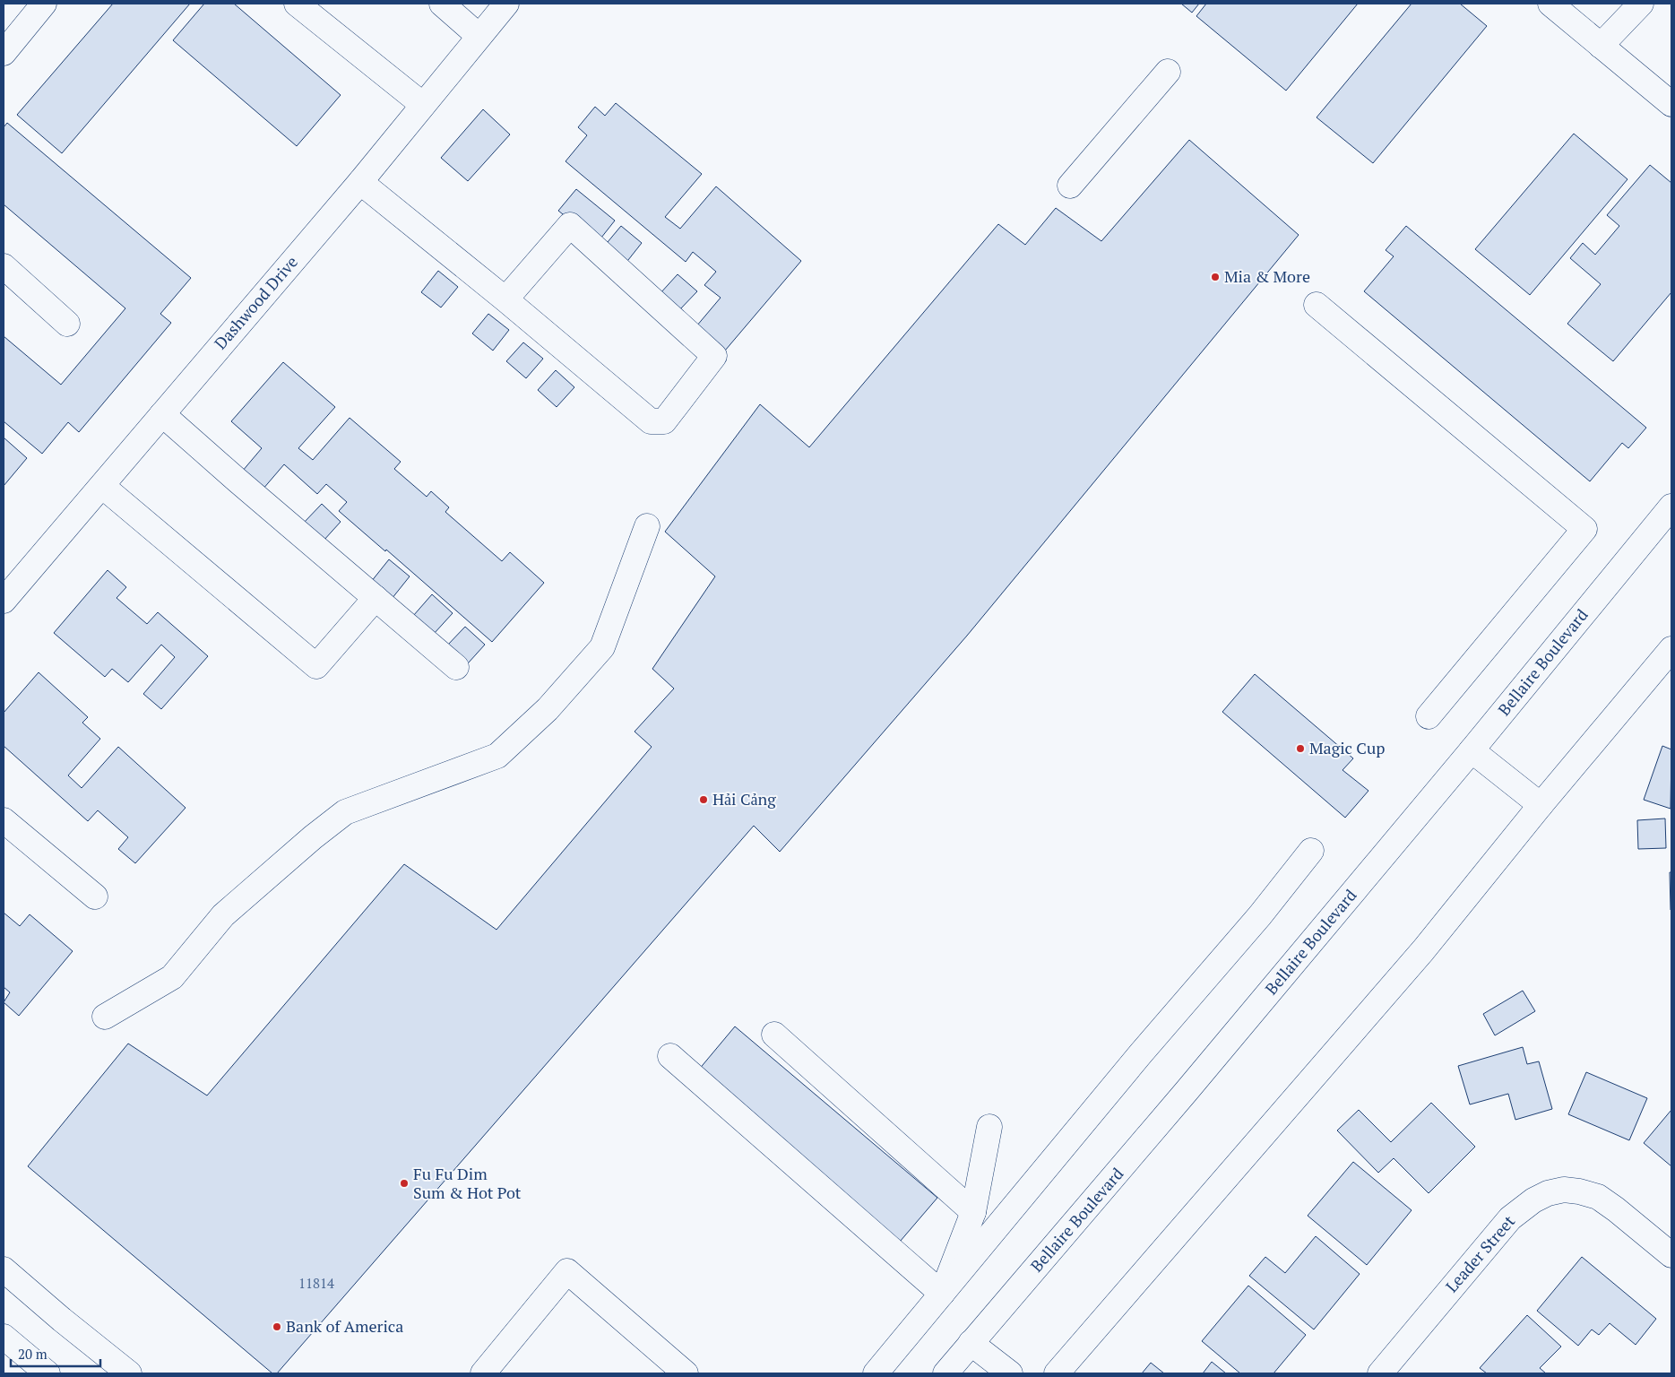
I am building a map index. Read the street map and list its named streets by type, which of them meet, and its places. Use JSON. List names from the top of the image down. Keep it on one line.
{"streets":{"main road":["Dashwood Drive","Bellaire Boulevard","Leader Street"]},"places":["Mia & More","Magic Cup","Hải Cảng","Fu Fu Dim Sum & Hot Pot","Bank of America"],"house_numbers":["11814"],"scale_bar":"20 m"}
